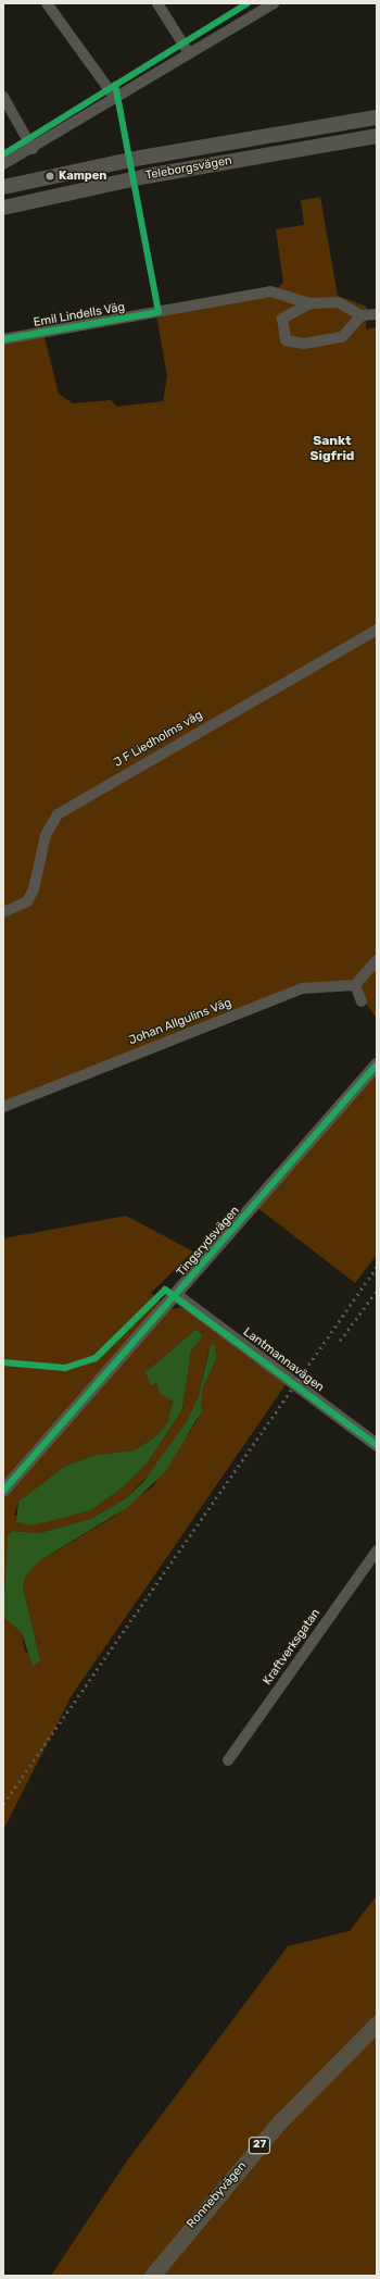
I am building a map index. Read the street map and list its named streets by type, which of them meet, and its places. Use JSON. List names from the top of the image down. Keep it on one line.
{"streets":{"main road":["Teleborgsvägen","27","Ronnebyvägen"],"street":["Emil Lindells Väg","J F Liedholms väg","Johan Allgulins Väg","Tingsrydsvägen","Lantmannavägen","Kraftverksgatan"]},"crossings":[["Tingsrydsvägen","Lantmannavägen"]],"districts":["Sankt Sigfrid"],"places":["Kampen"]}
